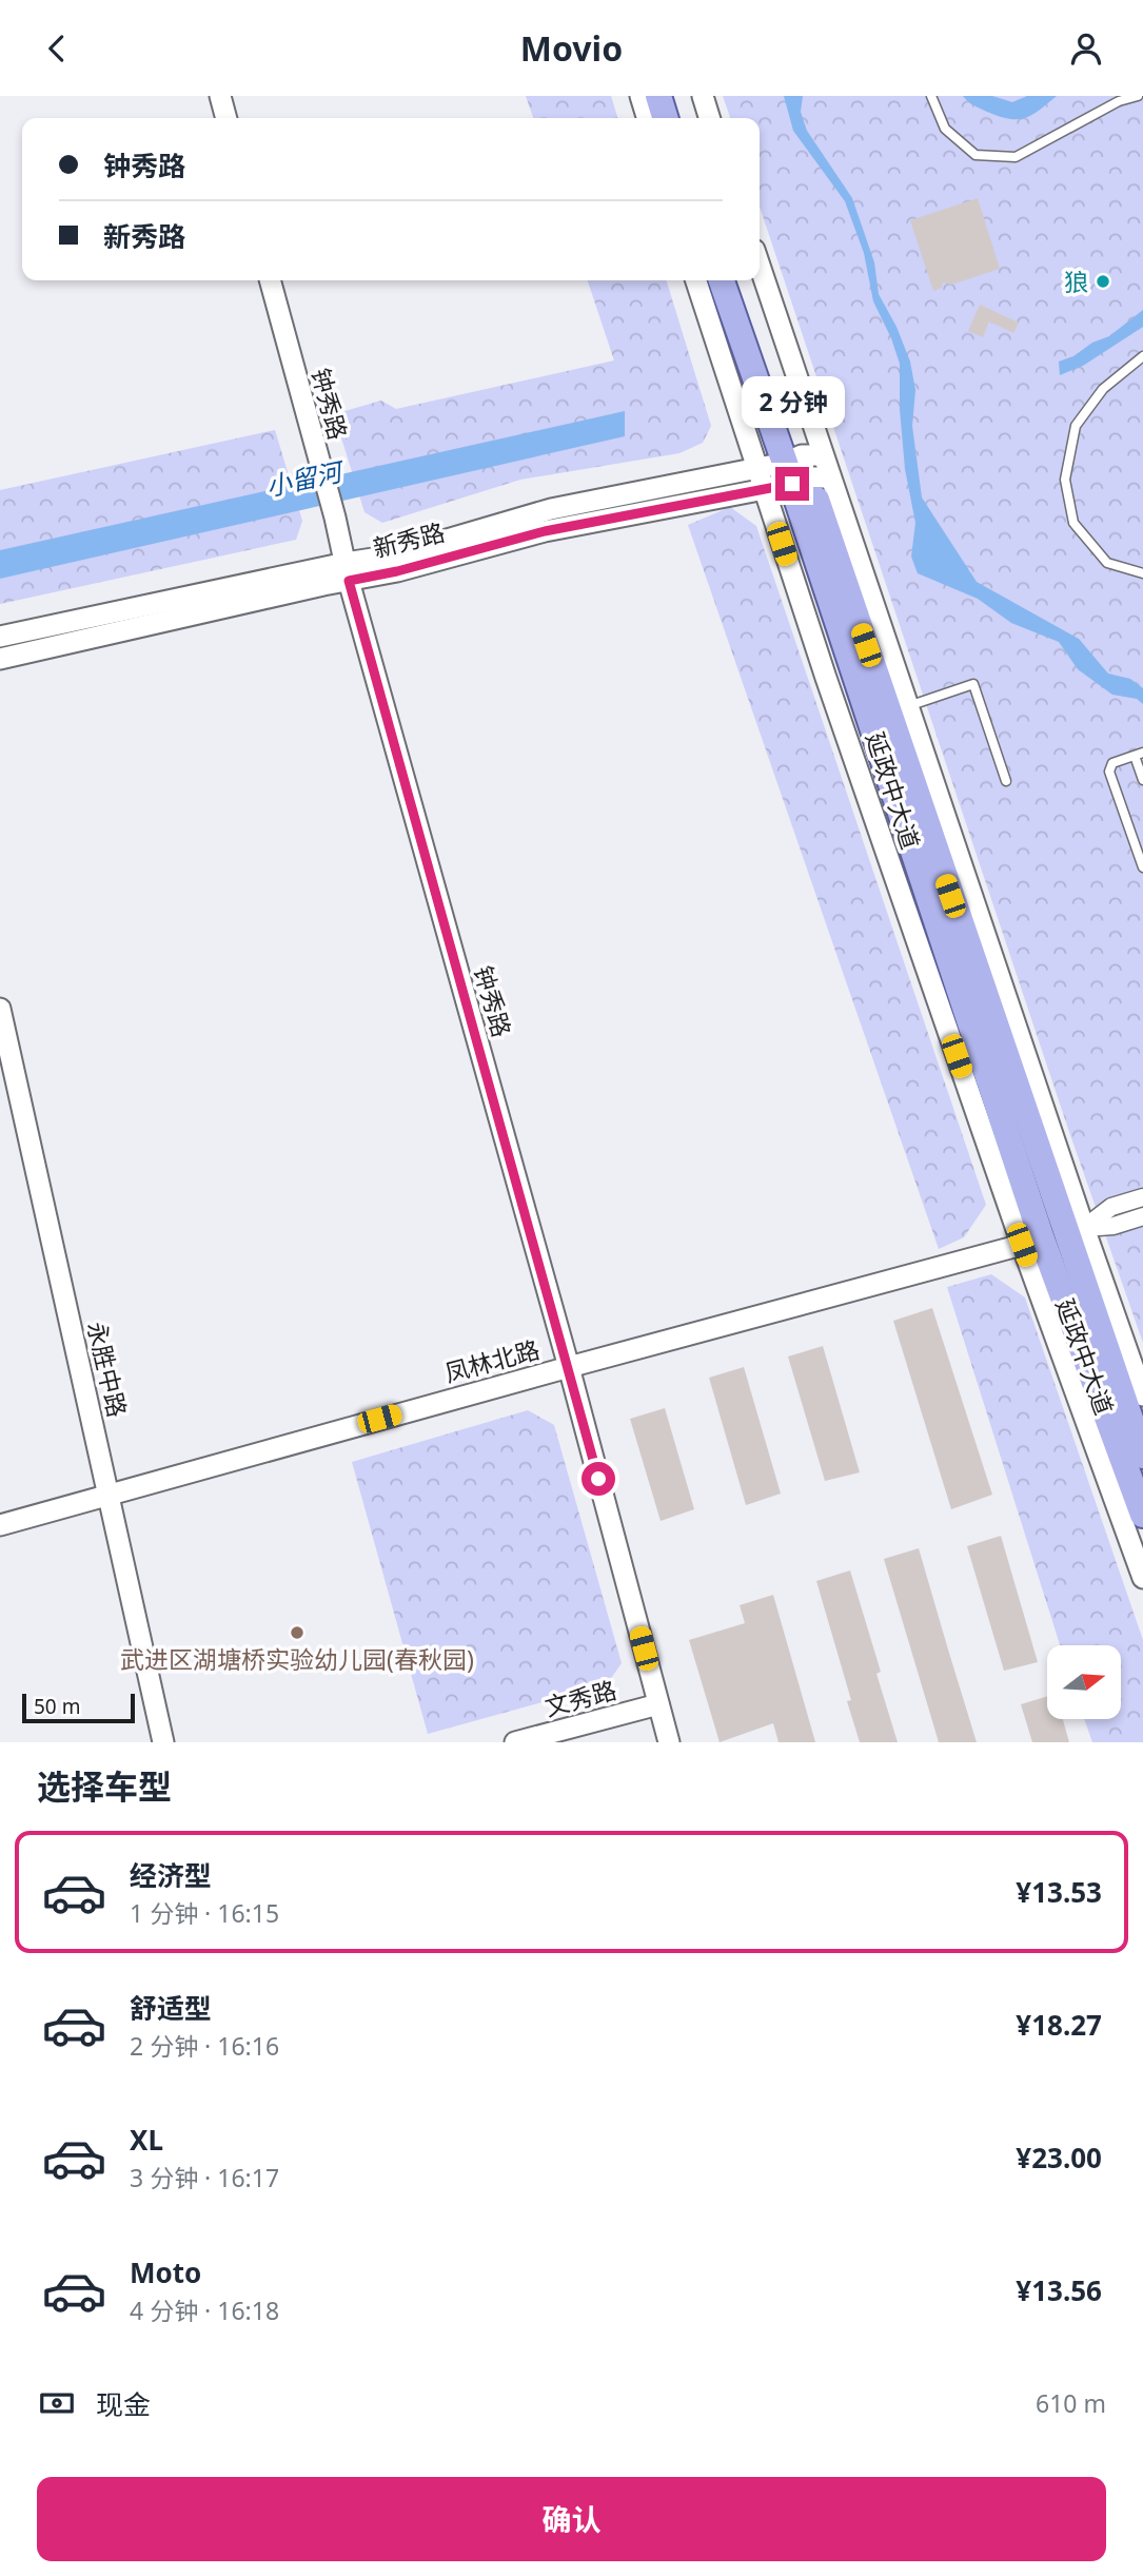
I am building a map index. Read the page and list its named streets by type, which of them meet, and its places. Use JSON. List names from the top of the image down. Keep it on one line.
{"streets":{"main road":["延政中大道"],"street":["钟秀路","新秀路","凤林北路","永胜中路","文秀路"]},"crossings":[["钟秀路","新秀路"],["钟秀路","凤林北路"],["钟秀路","文秀路"],["新秀路","延政中大道"],["延政中大道","凤林北路"],["凤林北路","永胜中路"]],"water":["小留河"],"places":["狼","武进区湖塘桥实验幼儿园(春秋园)"],"scale_bar":"50 m","north":"right","page":{"header":"Movio","banner":["钟秀路","新秀路"],"bubble":"2 分钟","scale":"50 m","heading":"选择车型","list":[{"name":"经济型","note":"1 分钟 · 16:15","value":"¥13.53"},{"name":"舒适型","note":"2 分钟 · 16:16","value":"¥18.27"},{"name":"XL","note":"3 分钟 · 16:17","value":"¥23.00"},{"name":"Moto","note":"4 分钟 · 16:18","value":"¥13.56"}],"pay":["现金","610 m"],"buttons":"确认"}}
